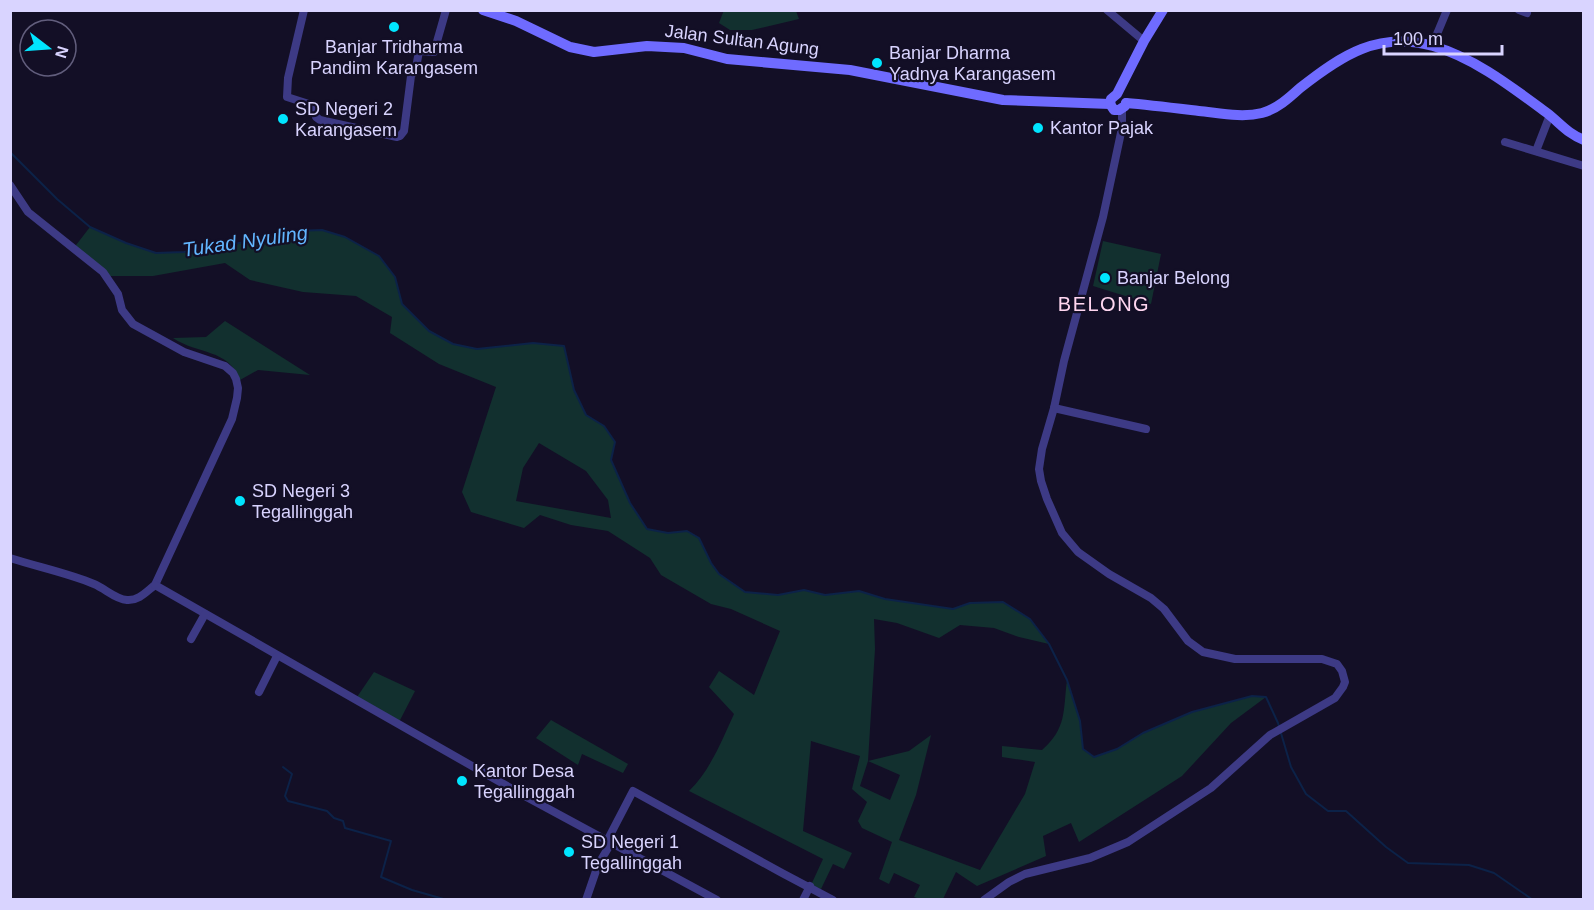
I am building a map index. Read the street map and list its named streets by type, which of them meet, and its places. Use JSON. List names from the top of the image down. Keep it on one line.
{"streets":{"street":["Jalan Sultan Agung"]},"districts":["BELONG"],"water":["Tukad Nyuling"],"places":["Banjar Tridharma Pandim Karangasem","Banjar Dharma Yadnya Karangasem","SD Negeri 2 Karangasem","Kantor Pajak","Banjar Belong","SD Negeri 3 Tegallinggah","Kantor Desa Tegallinggah","SD Negeri 1 Tegallinggah"],"scale_bar":"100 m","north":"right"}
